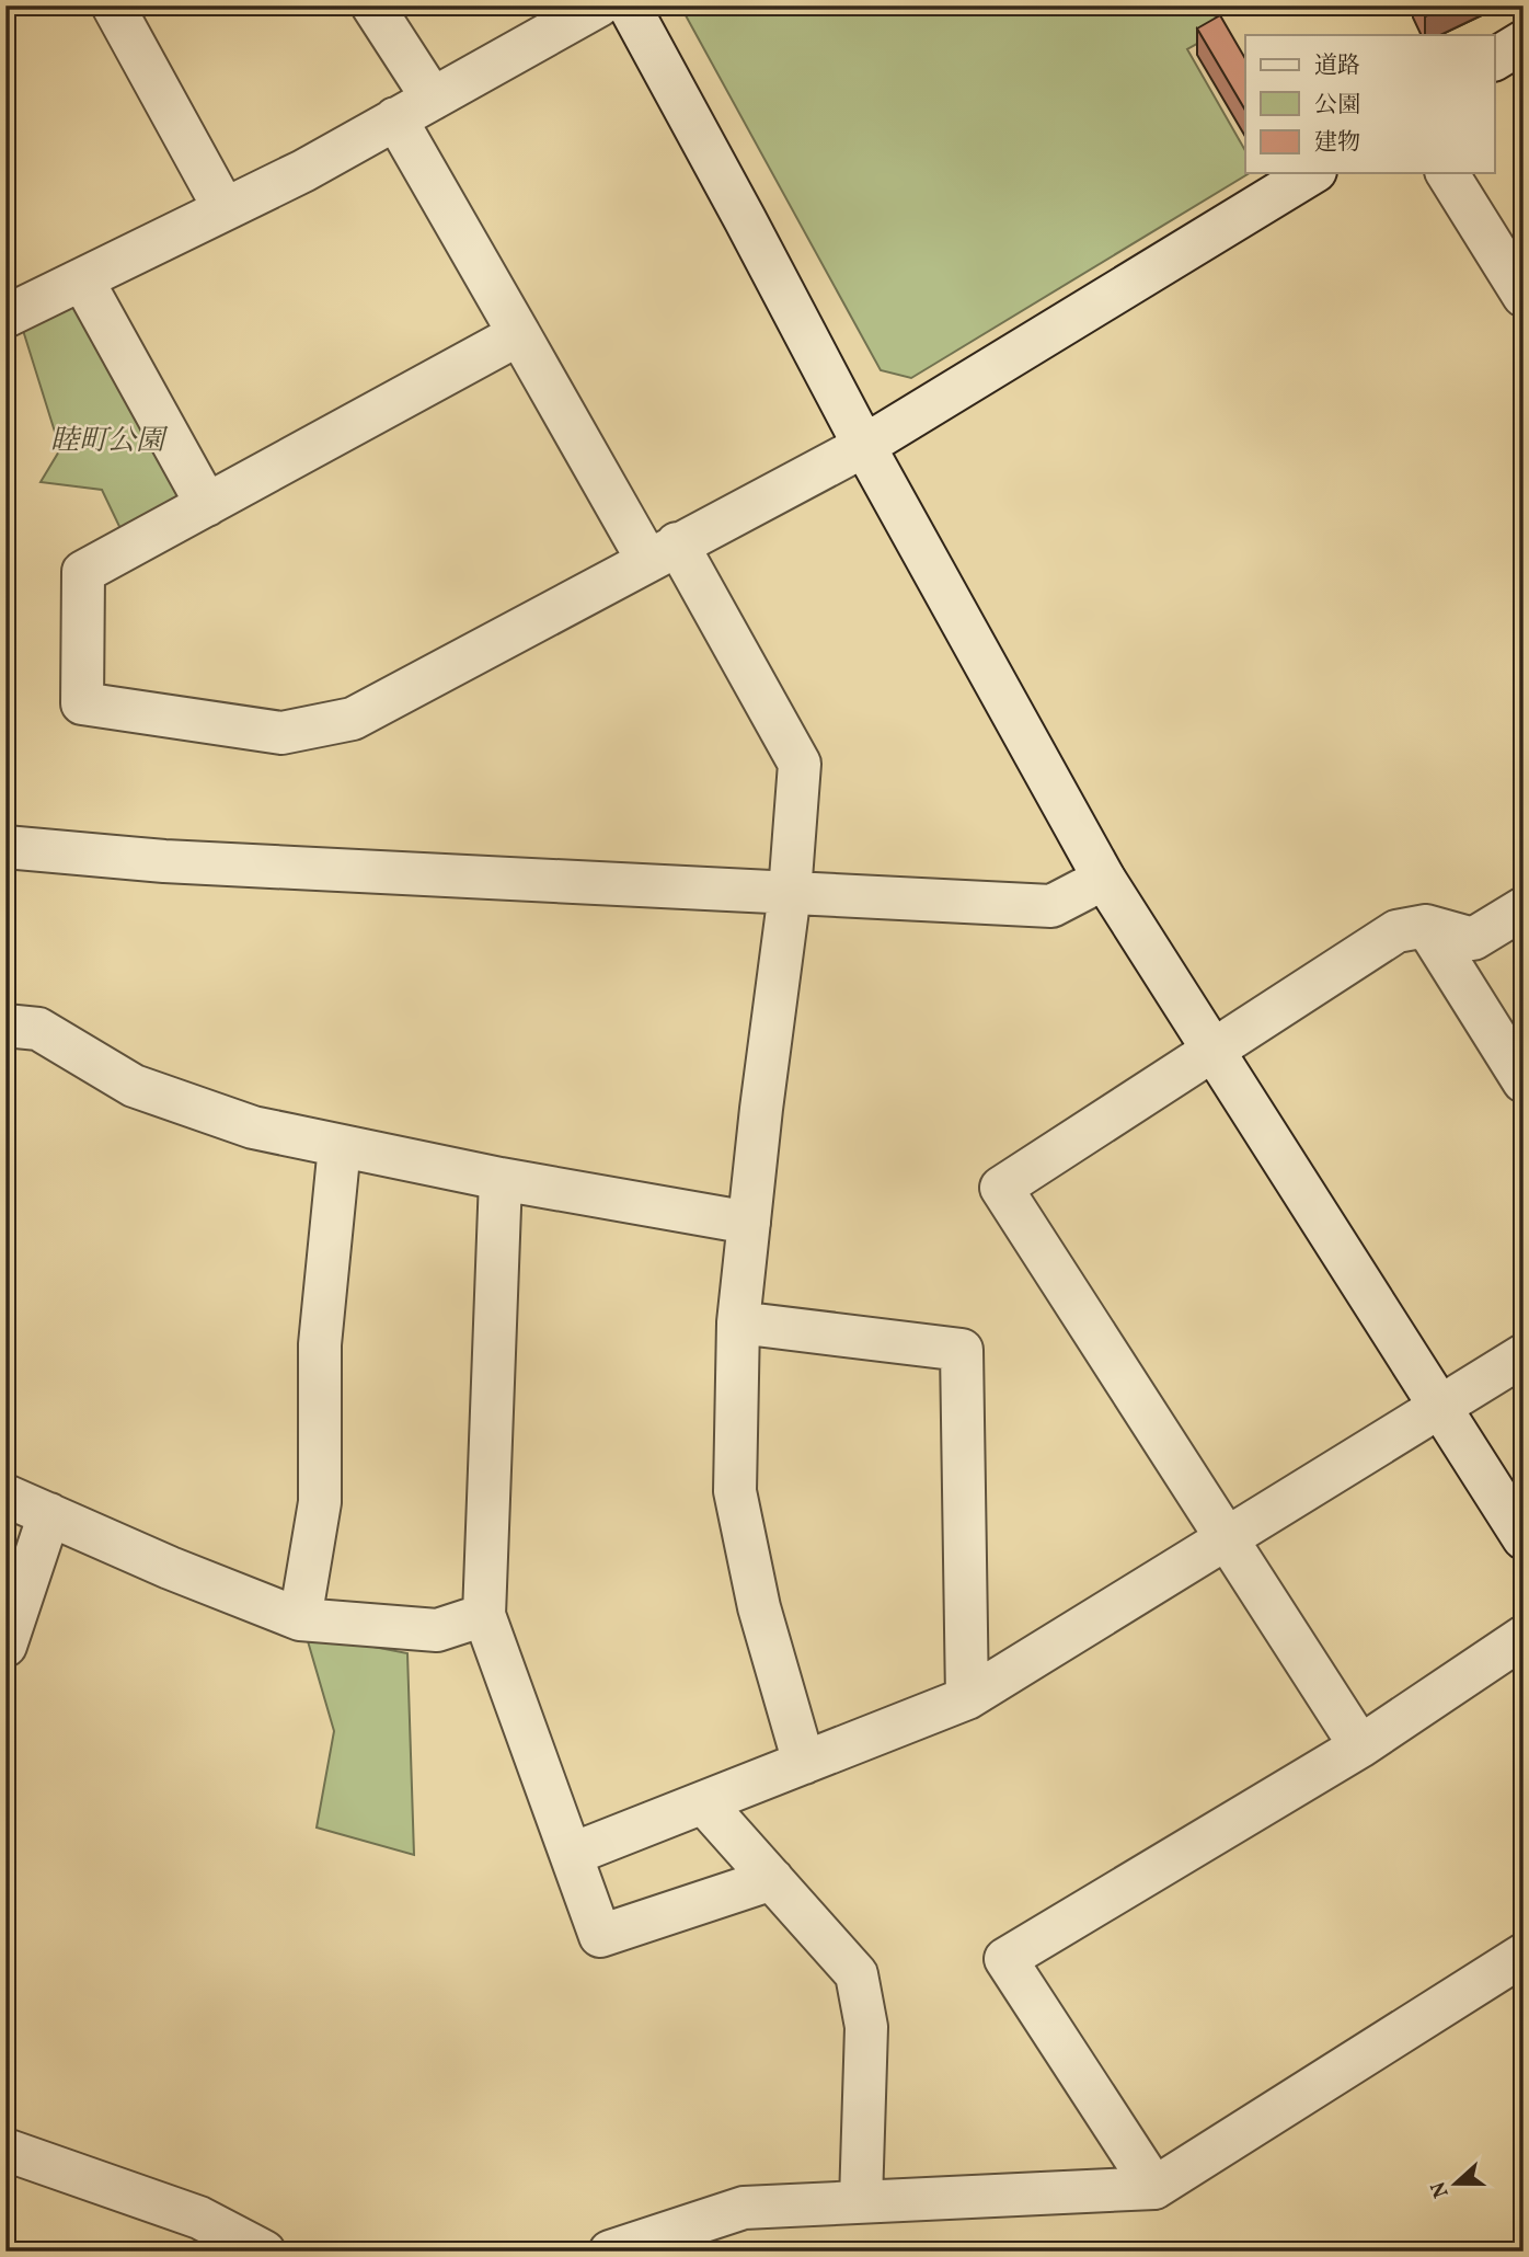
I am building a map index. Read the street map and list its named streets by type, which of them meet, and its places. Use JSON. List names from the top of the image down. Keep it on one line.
{"parks":["睦町公園"],"legend":["道路","公園","建物"],"north":"left"}
